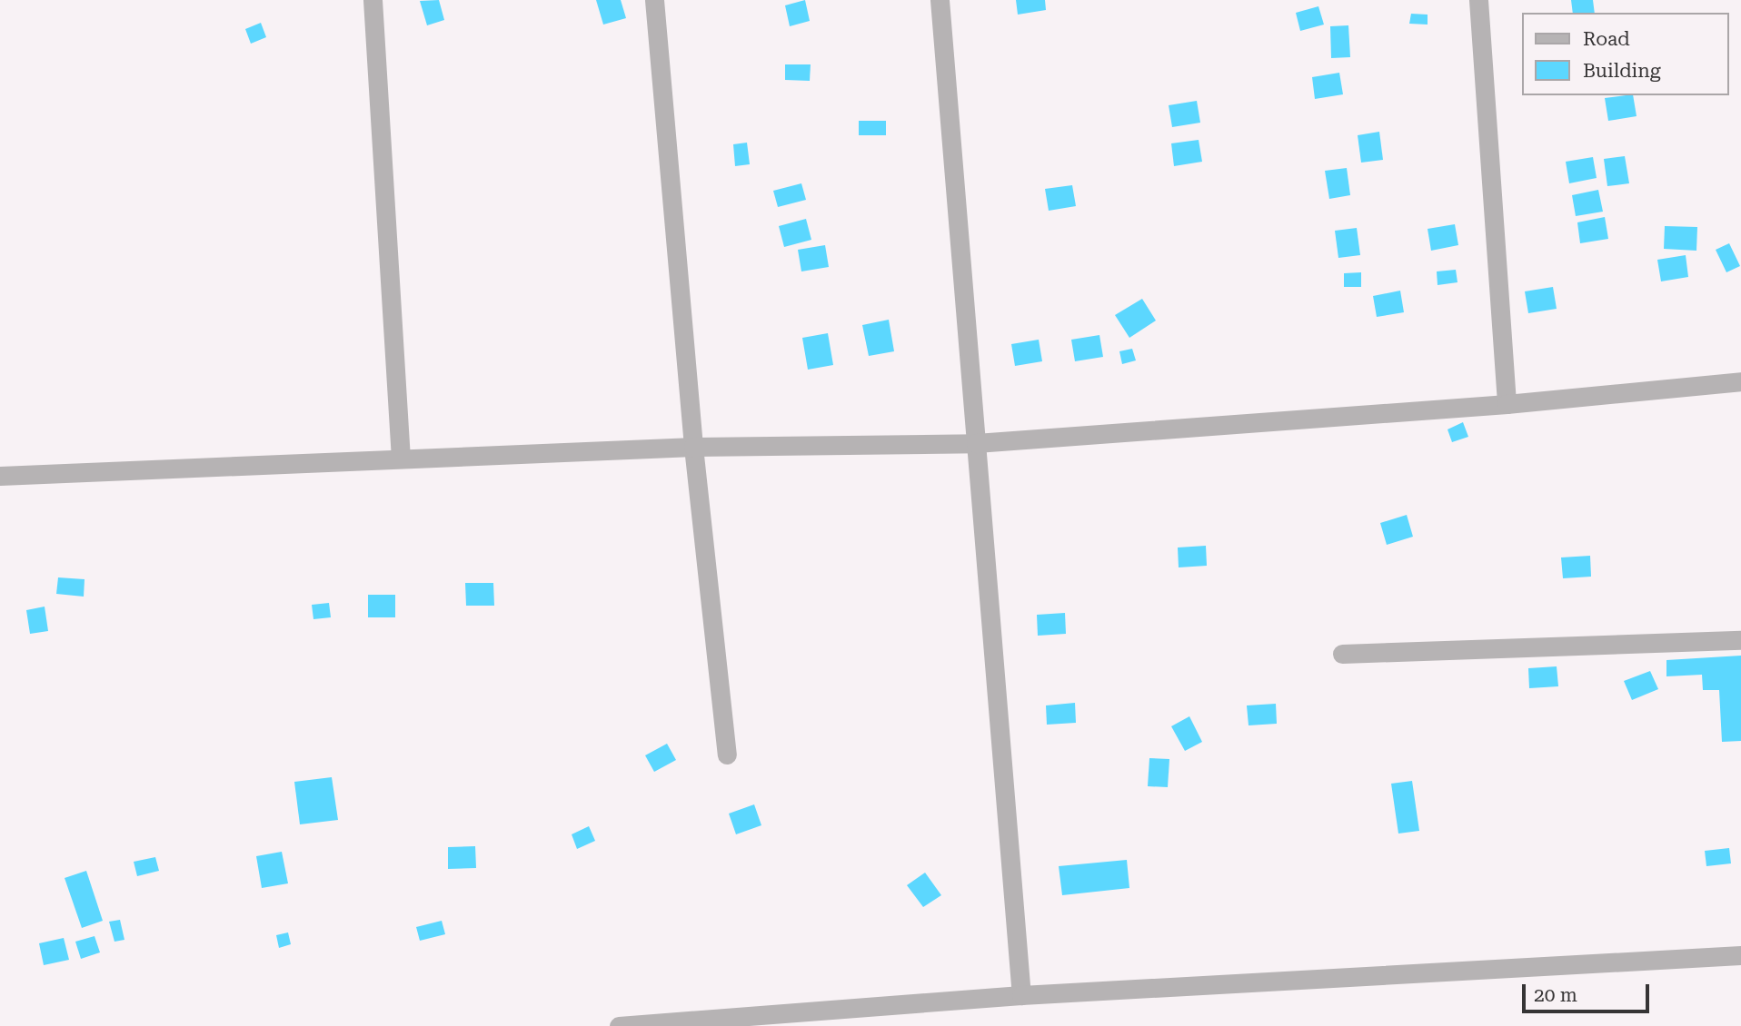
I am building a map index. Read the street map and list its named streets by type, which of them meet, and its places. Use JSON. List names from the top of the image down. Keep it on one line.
{"legend":["Road","Building"],"scale_bar":"20 m"}
